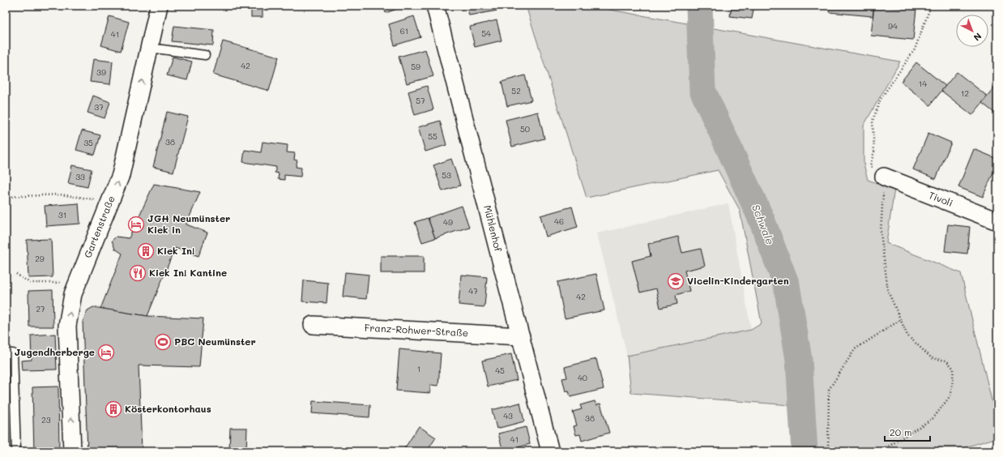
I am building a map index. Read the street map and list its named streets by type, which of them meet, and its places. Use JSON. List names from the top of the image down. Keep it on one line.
{"streets":{"street":["Tivoli","Gartenstraße","Mühlenhof","Franz-Rohwer-Straße"]},"crossings":[["Mühlenhof","Franz-Rohwer-Straße"]],"one_way":["Gartenstraße"],"water":["Schwale"],"places":{"hotel":["JGH Neumünster Kiek in","Jugendherberge"],"building":["Kiek In!","Kösterkontorhaus"],"restaurant":["Kiek In! Kantine"],"school or university":["Vicelin-Kindergarten"],"sports":["PBC Neumünster"]},"house_numbers":["94","61","54","41","42","59","39","14","52","12","57","37","50","55","38","35","53","33","31","46","49","29","47","42","27","1","45","40","43","38","23","41"],"scale_bar":"20 m","north":"bottom right"}
